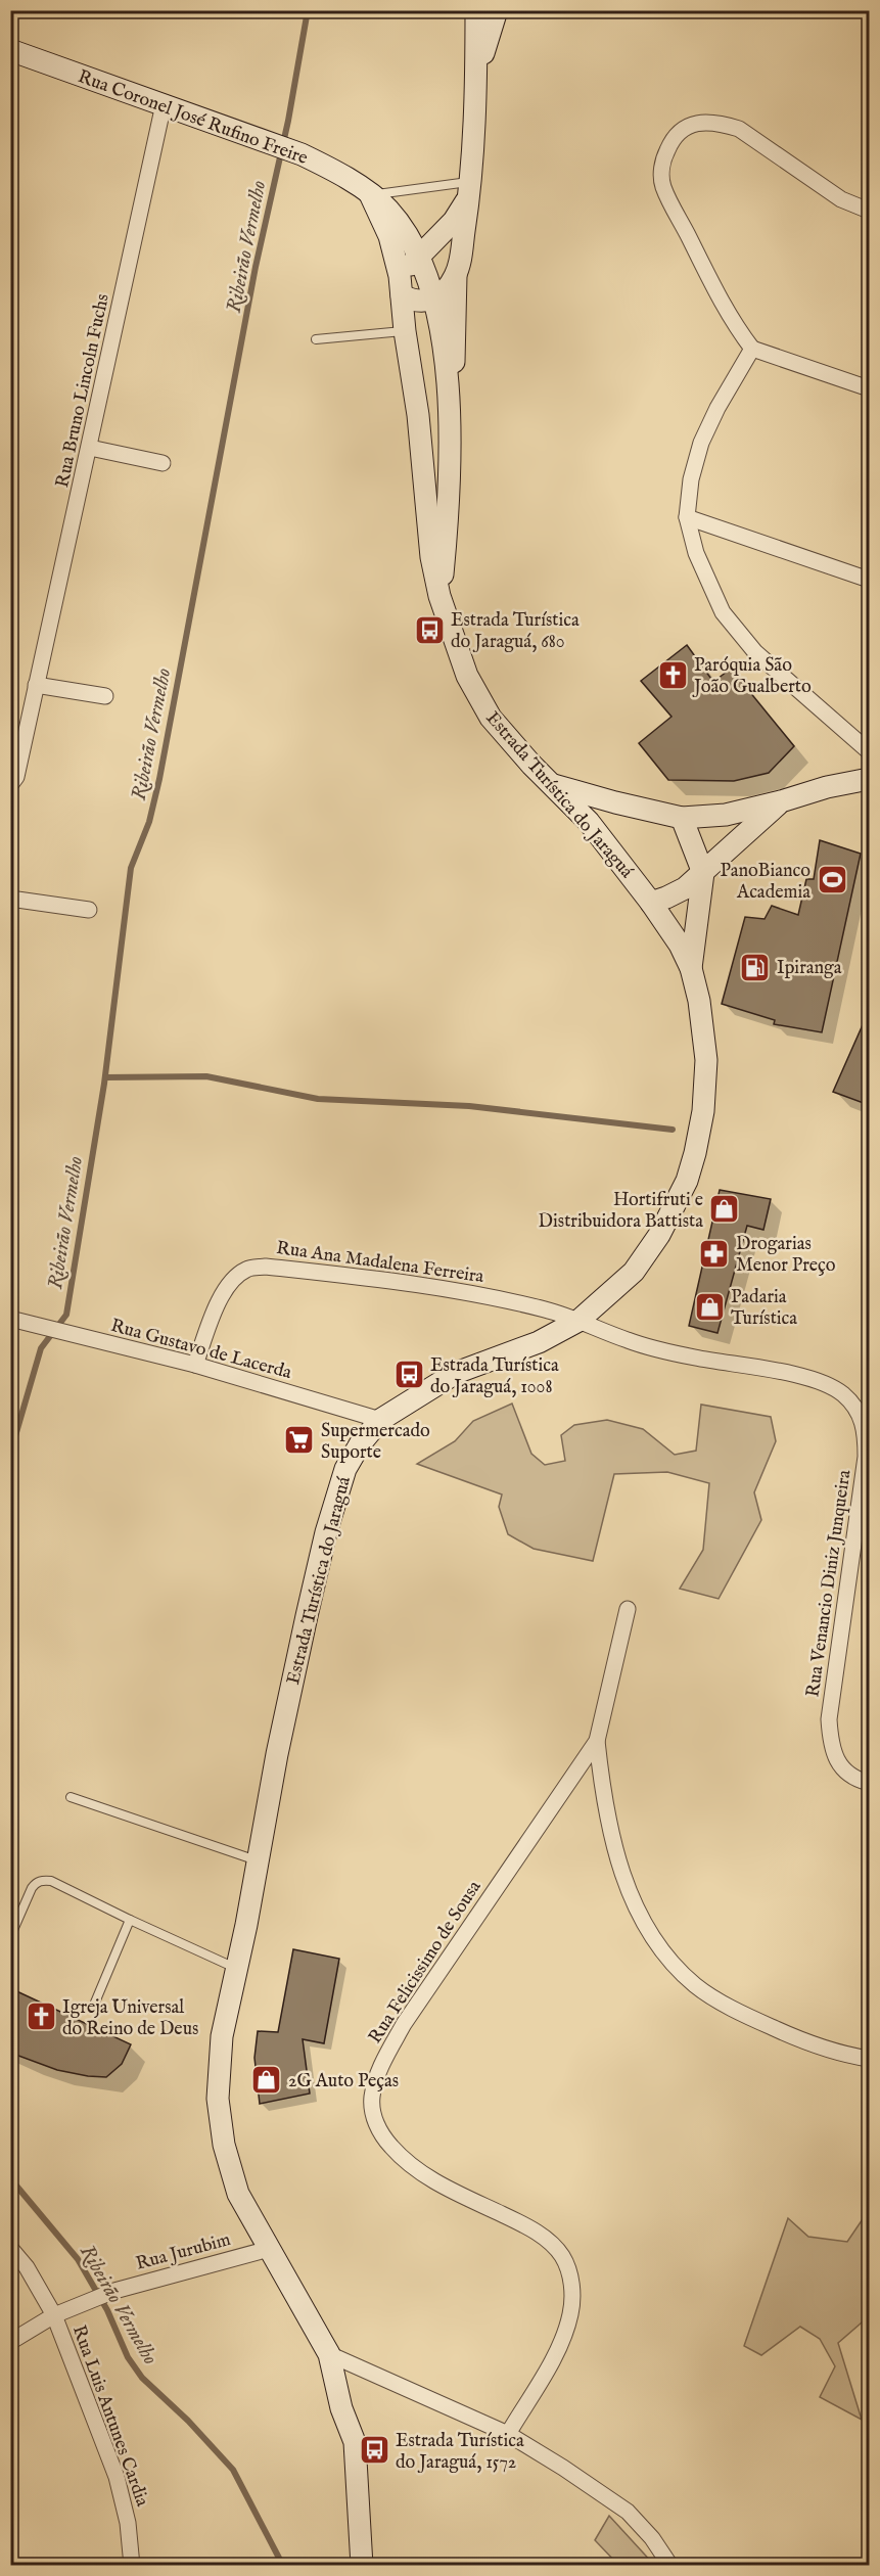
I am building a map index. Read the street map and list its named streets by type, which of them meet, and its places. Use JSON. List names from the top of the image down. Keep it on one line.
{"streets":{"main road":["Rua Coronel José Rufino Freire","Estrada Turística do Jaraguá"],"street":["Rua Bruno Lincoln Fuchs","Rua Ana Madalena Ferreira","Rua Gustavo de Lacerda","Rua Venancio Diniz Junqueira","Rua Felicissimo de Sousa","Rua Jurubim","Rua Luis Antunes Cardia"]},"crossings":[["Rua Coronel José Rufino Freire","Rua Bruno Lincoln Fuchs"],["Rua Coronel José Rufino Freire","Estrada Turística do Jaraguá"],["Estrada Turística do Jaraguá","Rua Ana Madalena Ferreira"],["Estrada Turística do Jaraguá","Rua Gustavo de Lacerda"],["Estrada Turística do Jaraguá","Rua Venancio Diniz Junqueira"],["Estrada Turística do Jaraguá","Rua Jurubim"],["Rua Ana Madalena Ferreira","Rua Gustavo de Lacerda"],["Rua Ana Madalena Ferreira","Rua Venancio Diniz Junqueira"],["Rua Jurubim","Rua Luis Antunes Cardia"]],"water":["Ribeirão Vermelho"],"places":{"bus stop":["Estrada Turística do Jaraguá, 680","Estrada Turística do Jaraguá, 1008","Estrada Turística do Jaraguá, 1572"],"church":["Paróquia São João Gualberto","Igreja Universal do Reino de Deus"],"sports":["PanoBianco Academia"],"fuel station":["Ipiranga"],"shop":["Hortifruti e Distribuidora Battista","Padaria Turística","2G Auto Peças"],"pharmacy":["Drogarias Menor Preço"],"supermarket":["Supermercado Suporte"]}}
